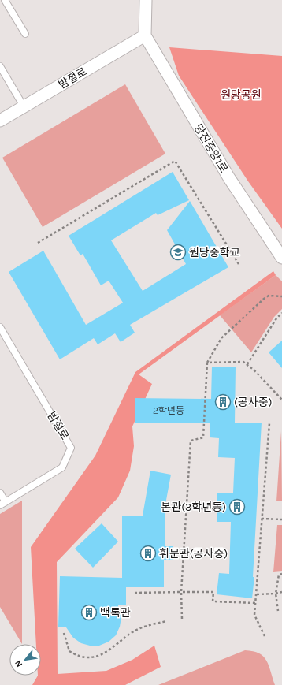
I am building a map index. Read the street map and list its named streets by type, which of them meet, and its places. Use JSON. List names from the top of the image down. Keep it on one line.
{"streets":{"street":["밤절로","당진중앙1로"]},"crossings":[["밤절로","당진중앙1로"]],"parks":["원당공원"],"places":{"school or university":["원당중학교"],"building":["(공사중)","본관(3학년동)","휘문관(공사중)","백록관"]},"house_numbers":["2학년동"],"north":"bottom left"}
